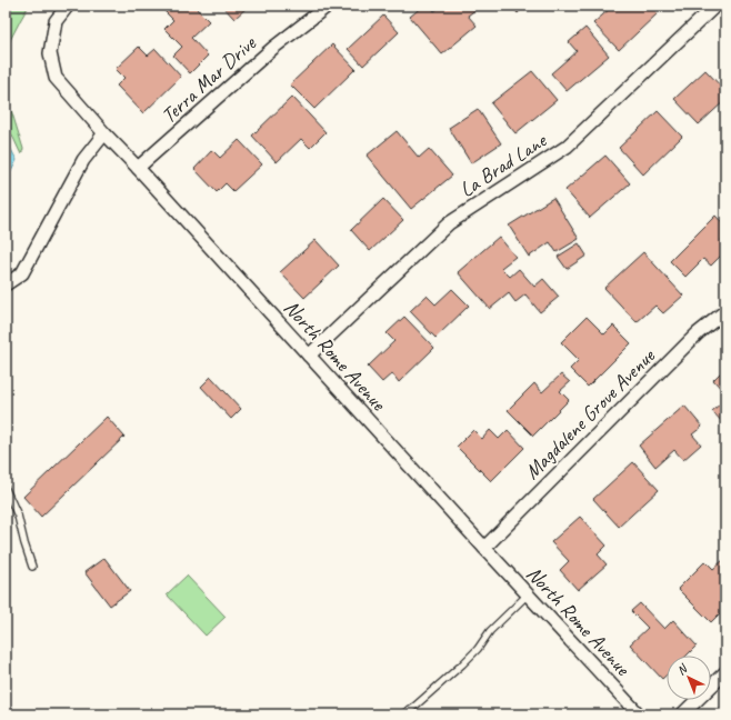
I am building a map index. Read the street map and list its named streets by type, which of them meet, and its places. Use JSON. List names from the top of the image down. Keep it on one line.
{"streets":{"street":["Terra Mar Drive","La Brad Lane","North Rome Avenue","Magdalene Grove Avenue"]},"crossings":[["Terra Mar Drive","North Rome Avenue"],["La Brad Lane","North Rome Avenue"],["North Rome Avenue","Magdalene Grove Avenue"]],"north":"top left"}
